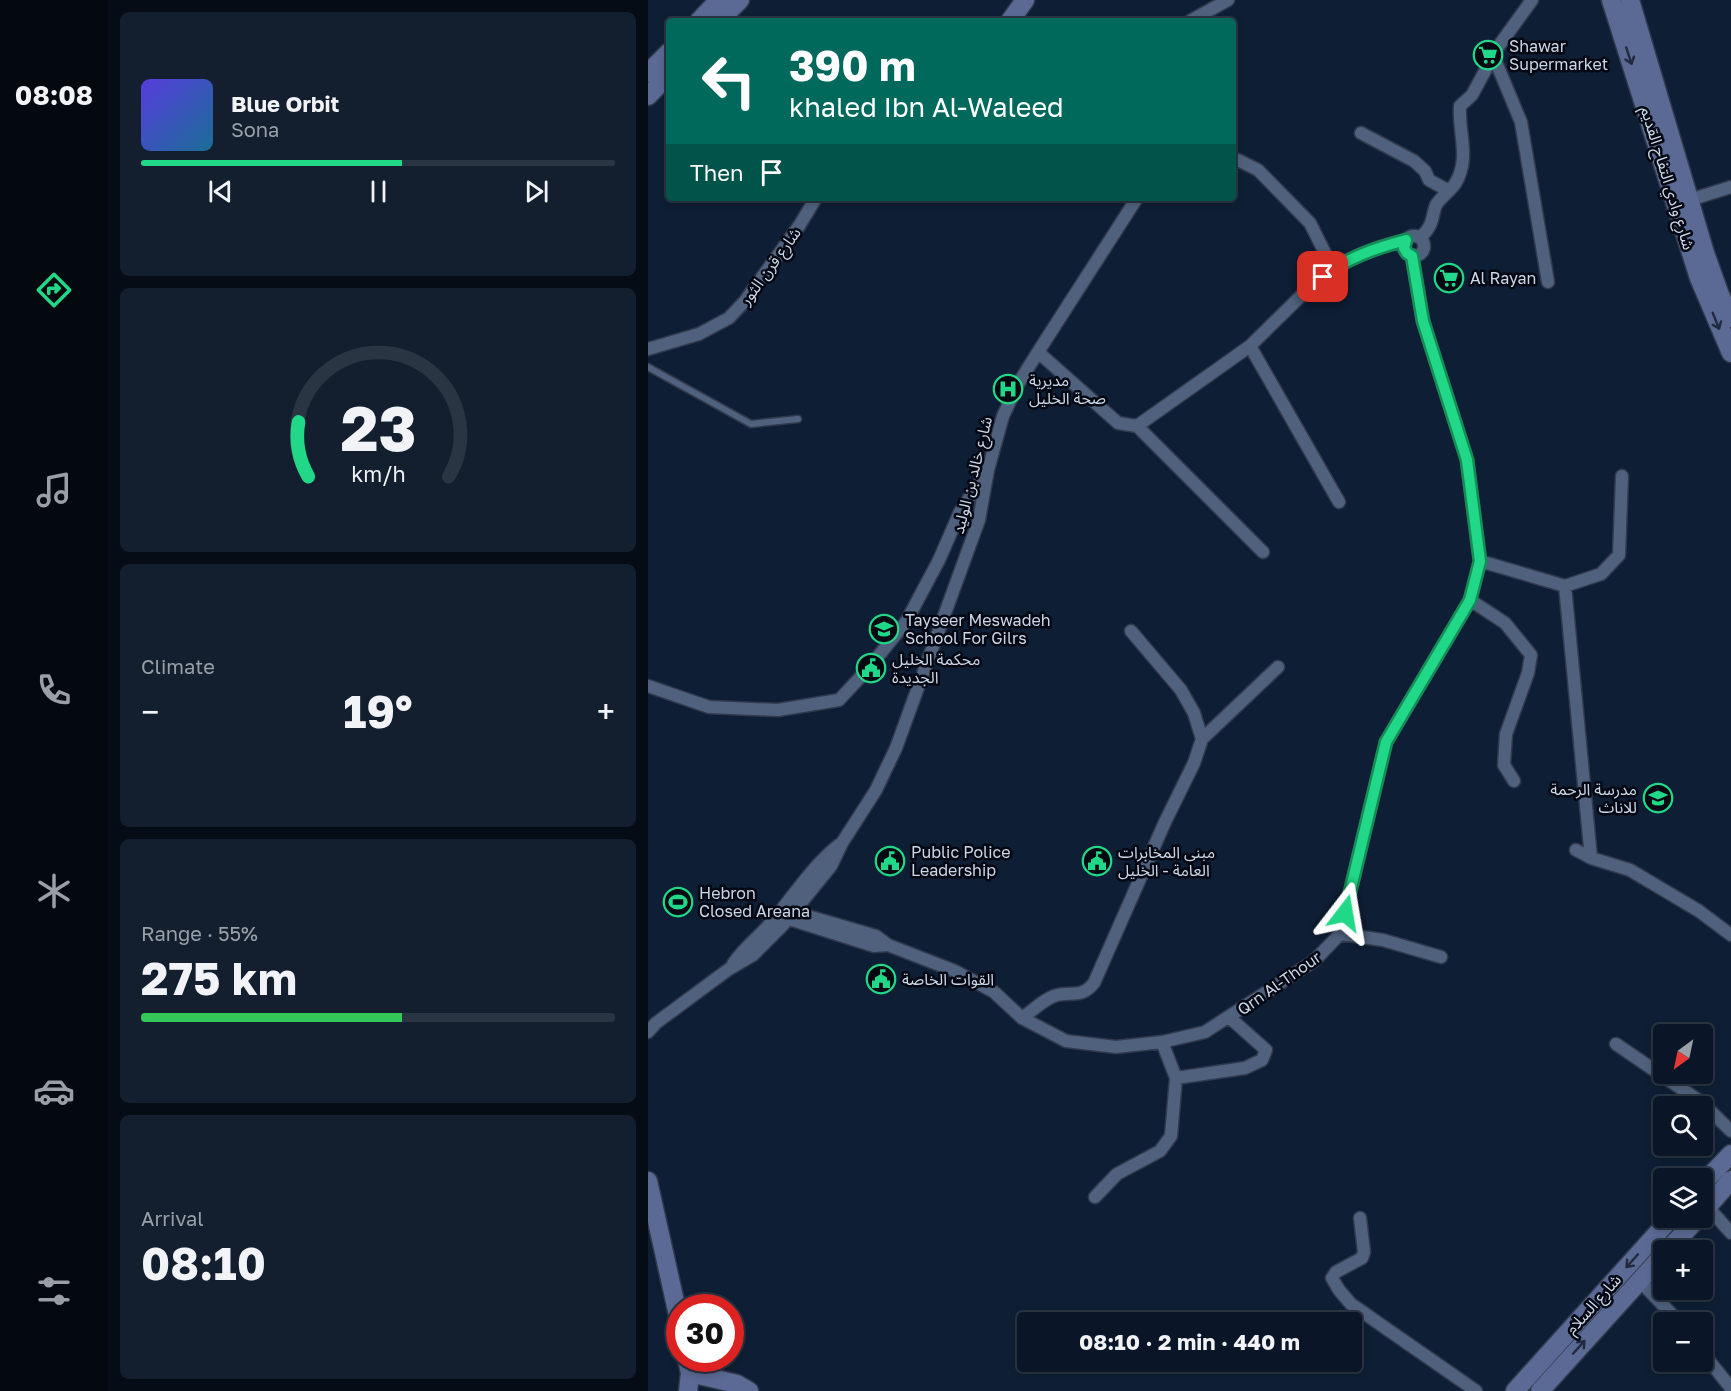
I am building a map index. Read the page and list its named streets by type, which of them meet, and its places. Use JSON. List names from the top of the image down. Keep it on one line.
{"streets":{"street":["شارع وادي التفاح القديم","شارع قرن الثور","شارع خالد بن الوليد","Qrn Al-Thour","شارع السلام"]},"crossings":[["شارع خالد بن الوليد","Qrn Al-Thour"]],"places":{"supermarket":["Shawar Supermarket","Al Rayan"],"hospital":["مديرية صحة الخليل"],"school or university":["Tayseer Meswadeh School For Gilrs","مدرسة الرحمة للاناث"],"public building":["محكمة الخليل الجديدة","Public Police Leadership","مبنى المخابرات العامة - الخليل","القوات الخاصة"],"sports":["Hebron Closed Areana"]},"north":"bottom left","page":{"tabs":"08:08","turn":["390 m","khaled Ibn Al-Waleed"],"song":["Blue Orbit","Sona"],"then":"Then","tile":["Climate",["Range · 55%","275 km"],["Arrival","08:10"]],"heat":["−","19°","+"],"map_buttons":["+","−"],"limit":"30","trip":"08:10 · 2 min · 440 m","gauge":["23","km/h"]}}
